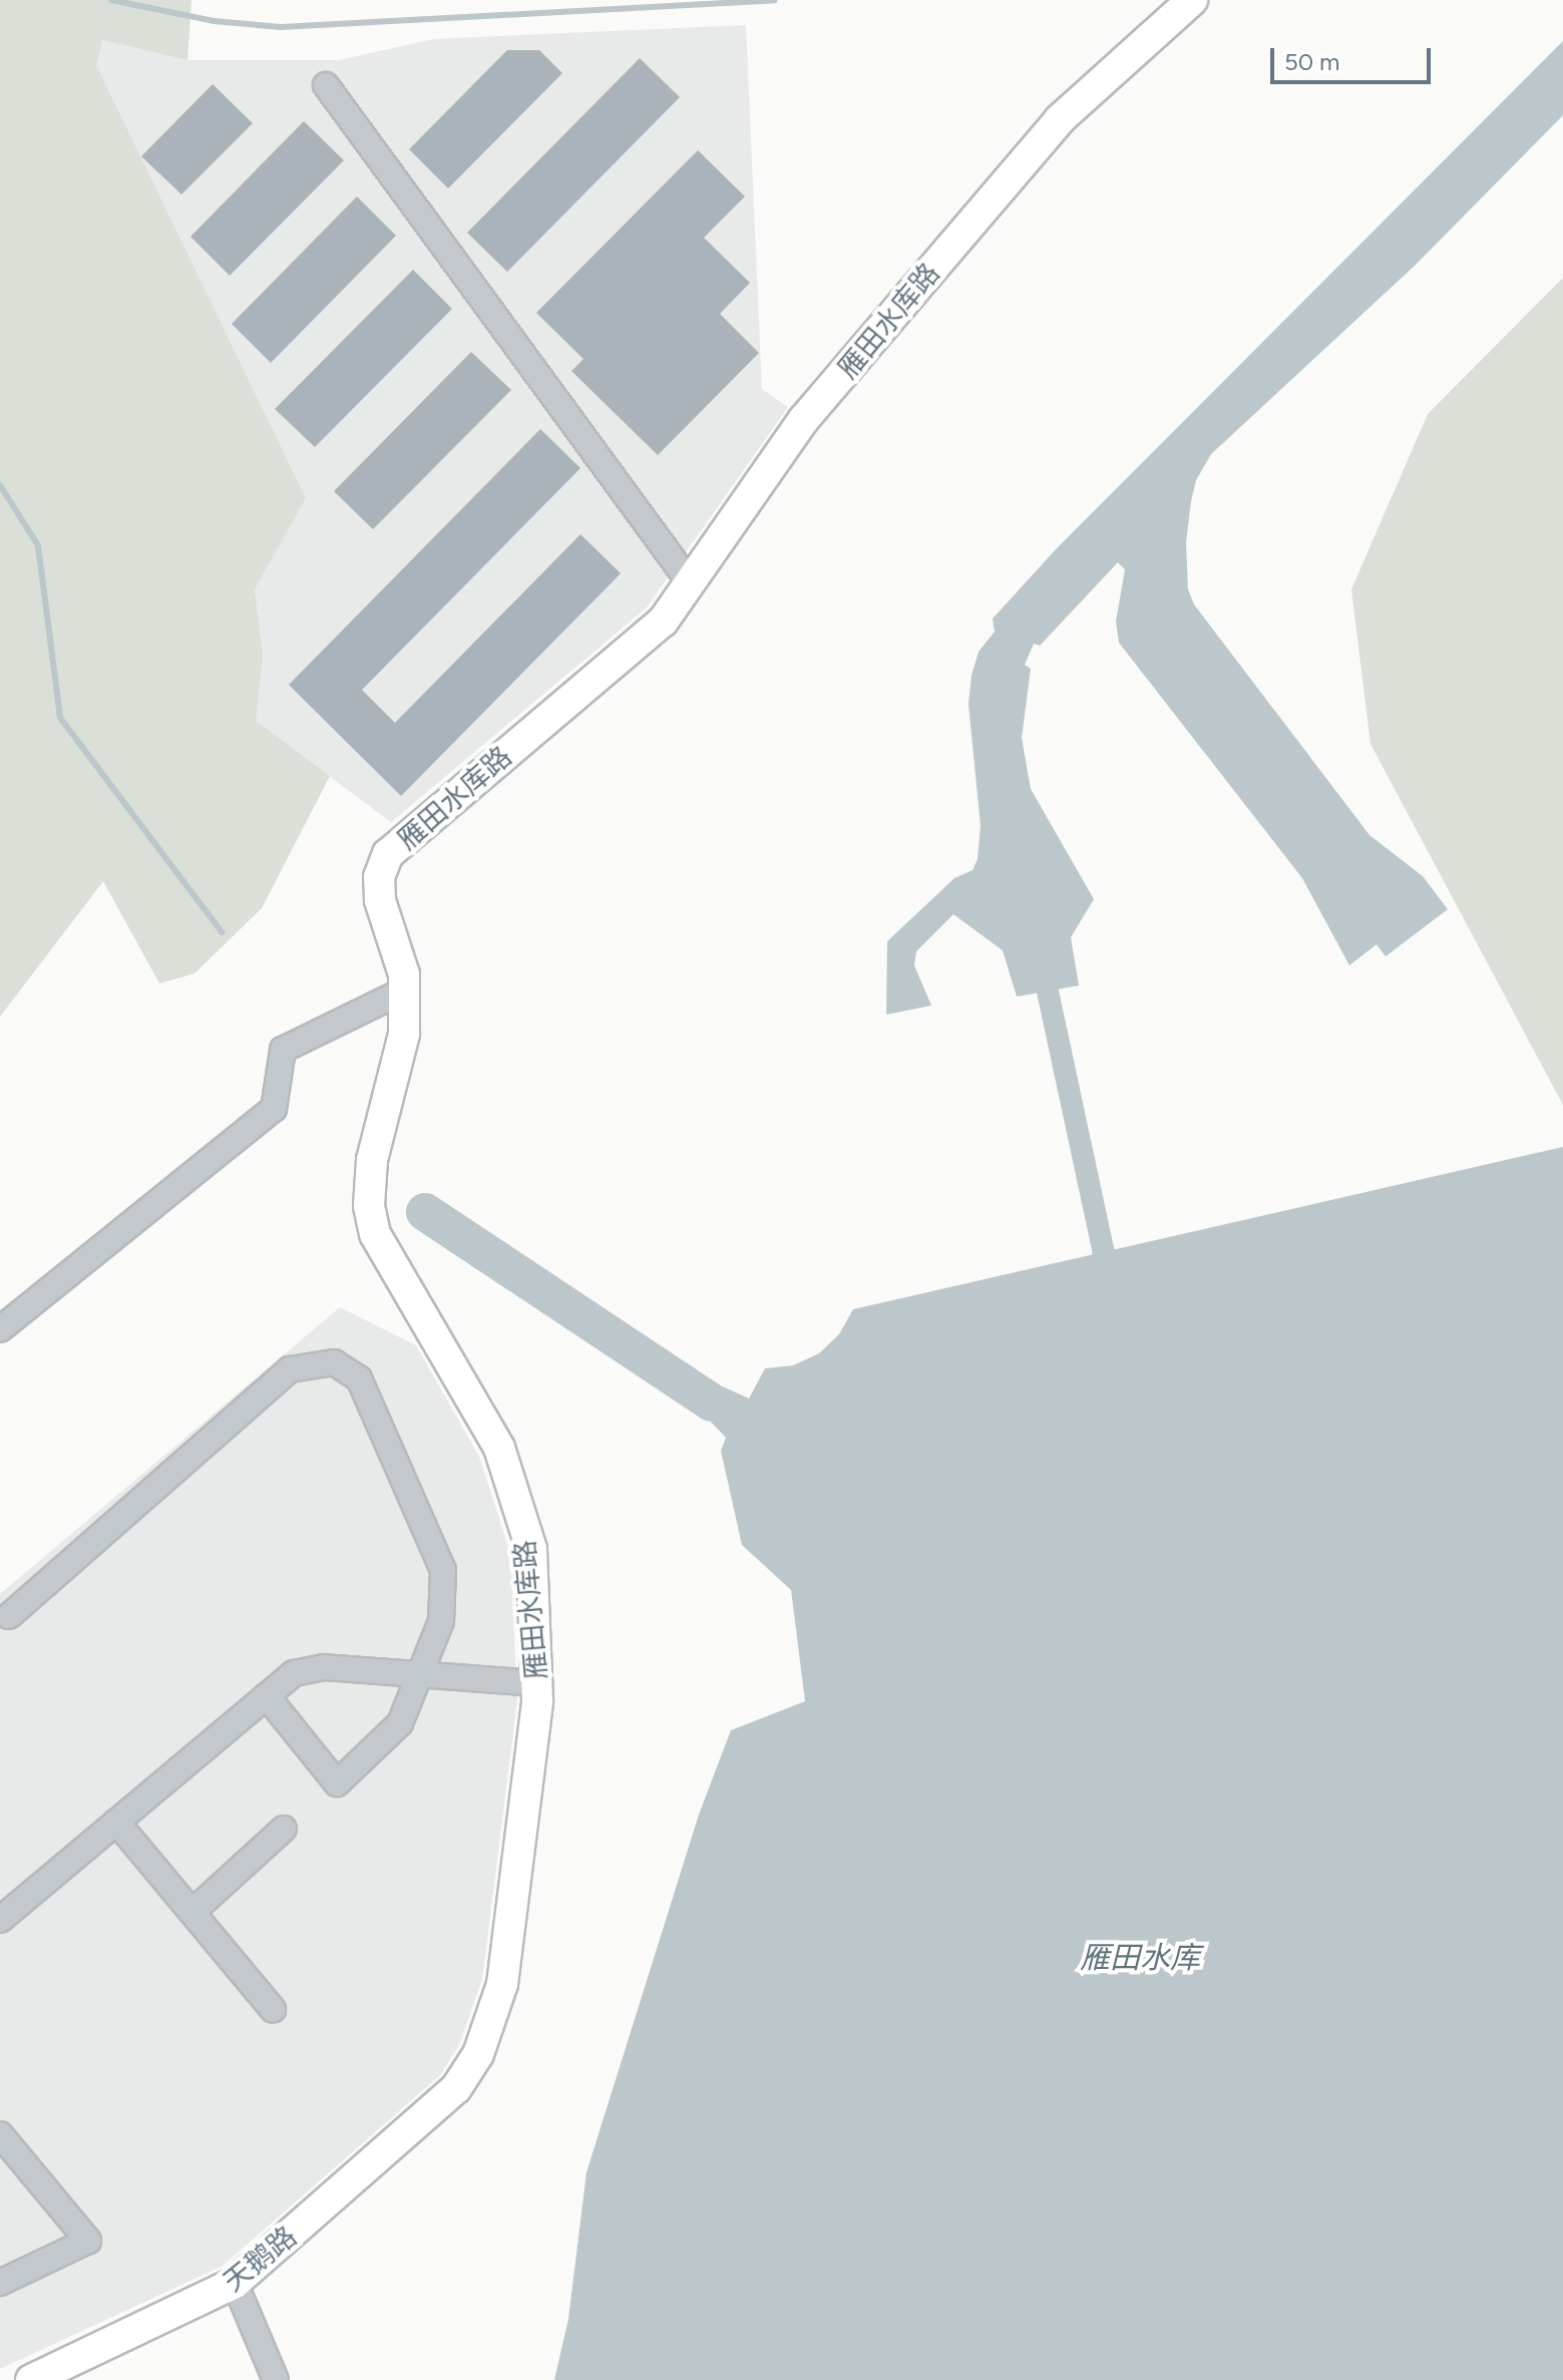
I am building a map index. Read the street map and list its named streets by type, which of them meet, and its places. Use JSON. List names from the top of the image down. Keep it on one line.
{"streets":{"main road":["雁田水库路","天鹅路"]},"crossings":[["雁田水库路","天鹅路"]],"water":["雁田水库"],"scale_bar":"50 m"}
